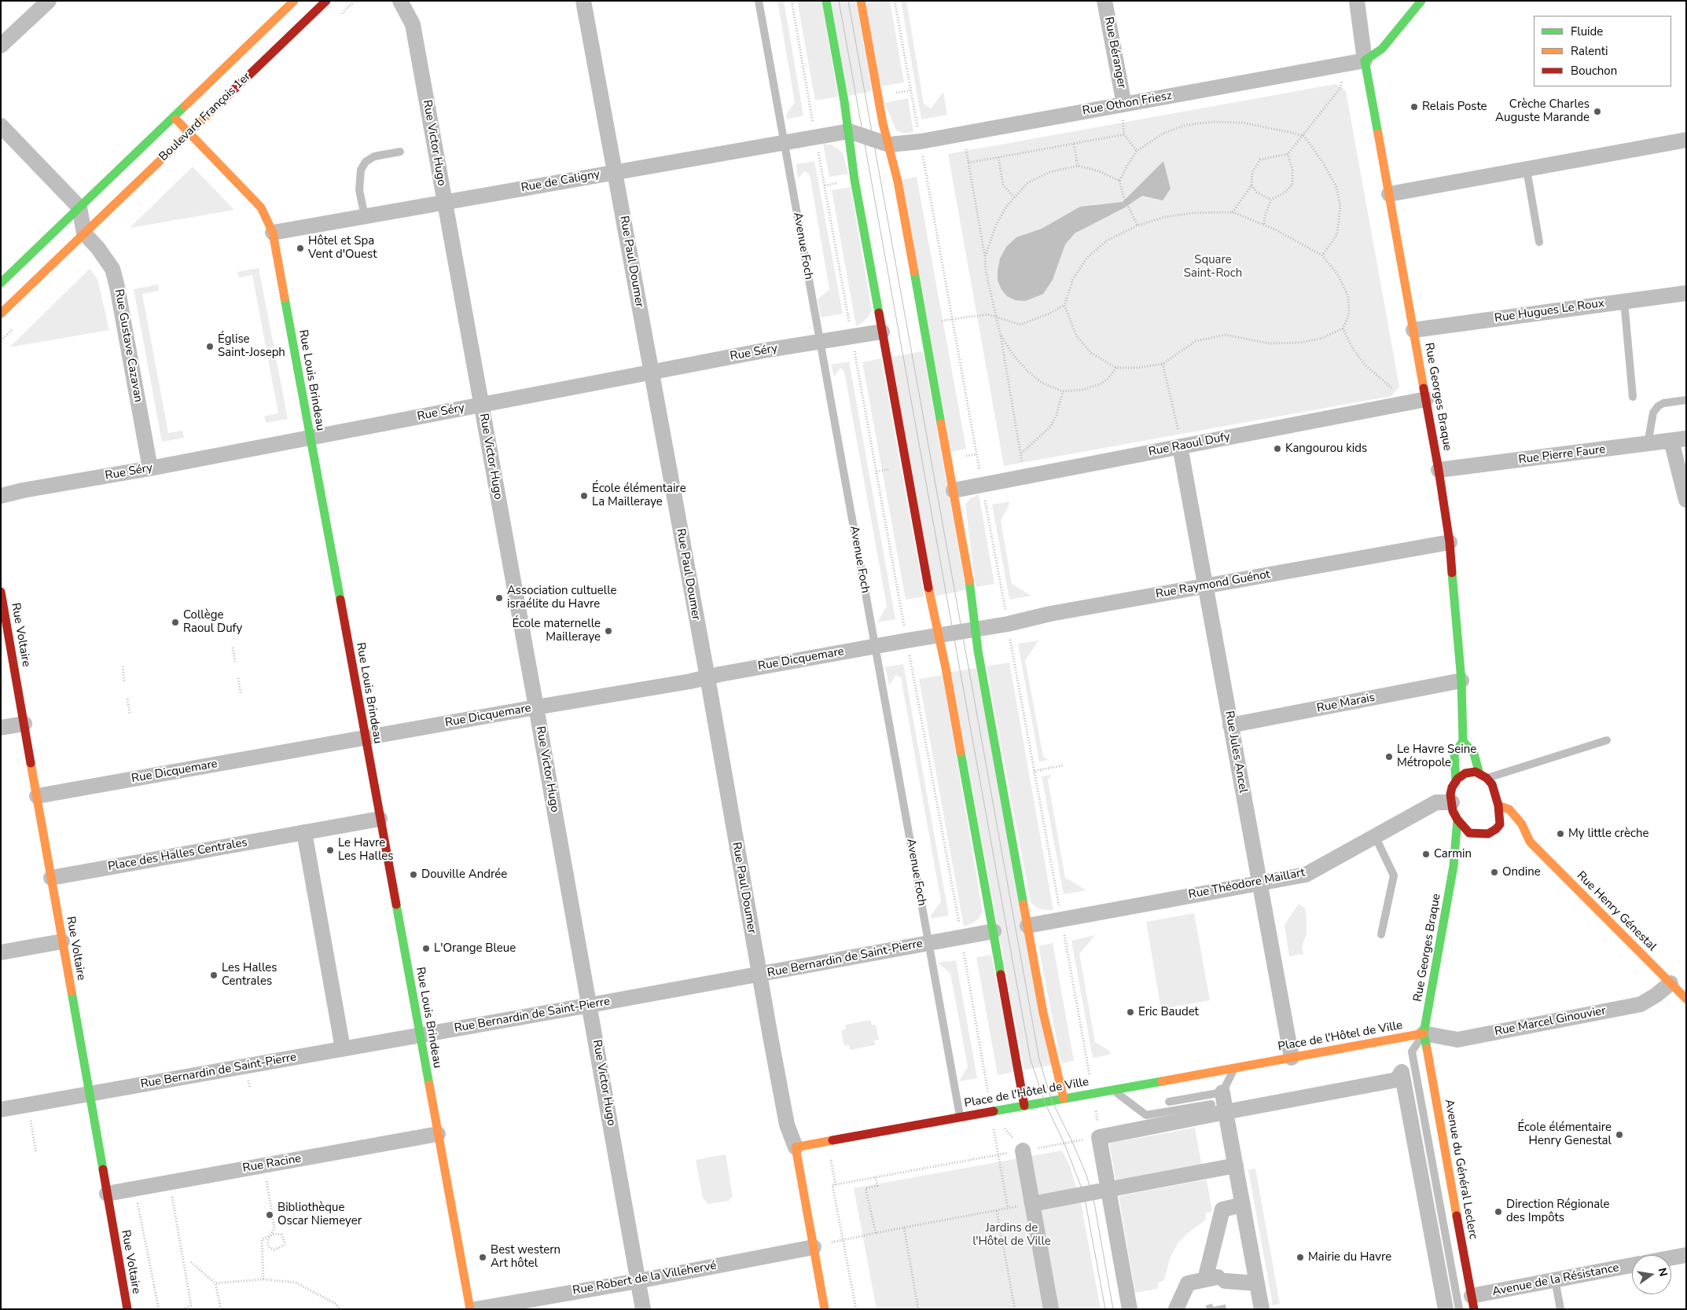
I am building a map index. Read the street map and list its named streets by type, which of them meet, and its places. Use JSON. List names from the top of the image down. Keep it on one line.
{"streets":{"main road":["Boulevard François 1er","Rue Louis Brindeau","Rue Georges Braque","Rue Voltaire","Rue Henry Génestal","Place de l'Hôtel de Ville","Avenue du Général Leclerc"],"street":["Rue Béranger","Rue Othon Friesz","Rue Victor Hugo","Rue de Caligny","Rue Paul Doumer","Rue Hugues Le Roux","Rue Gustave Cazavan","Rue Séry","Rue Raoul Dufy","Rue Pierre Faure","Rue Raymond Guénot","Rue Dicquemare","Rue Marais","Rue Jules Ancel","Place des Halles Centrales","Rue Théodore Maillart","Rue Bernardin de Saint-Pierre","Rue Marcel Ginouvier","Rue Racine","Rue Robert de la Villehervé","Avenue de la Résistance"],"lane":["Avenue Foch"]},"crossings":[["Rue Béranger","Rue Othon Friesz"],["Rue Othon Friesz","Rue Georges Braque"],["Boulevard François 1er","Rue Gustave Cazavan"],["Boulevard François 1er","Rue Louis Brindeau"],["Rue Victor Hugo","Rue de Caligny"],["Rue Victor Hugo","Rue Séry"],["Rue Victor Hugo","Rue Dicquemare"],["Rue Victor Hugo","Rue Bernardin de Saint-Pierre"],["Rue Victor Hugo","Rue Robert de la Villehervé"],["Rue de Caligny","Avenue Foch"],["Rue de Caligny","Rue Paul Doumer"],["Rue de Caligny","Rue Louis Brindeau"],["Avenue Foch","Rue Séry"],["Avenue Foch","Rue Dicquemare"],["Avenue Foch","Rue Bernardin de Saint-Pierre"],["Avenue Foch","Place de l'Hôtel de Ville"],["Rue Paul Doumer","Rue Séry"],["Rue Paul Doumer","Rue Dicquemare"],["Rue Paul Doumer","Rue Bernardin de Saint-Pierre"],["Rue Paul Doumer","Place de l'Hôtel de Ville"],["Rue Hugues Le Roux","Rue Georges Braque"],["Rue Gustave Cazavan","Rue Séry"],["Rue Séry","Rue Louis Brindeau"],["Rue Louis Brindeau","Rue Dicquemare"],["Rue Louis Brindeau","Place des Halles Centrales"],["Rue Louis Brindeau","Rue Bernardin de Saint-Pierre"],["Rue Louis Brindeau","Rue Racine"],["Rue Georges Braque","Rue Raoul Dufy"],["Rue Georges Braque","Rue Pierre Faure"],["Rue Georges Braque","Rue Raymond Guénot"],["Rue Georges Braque","Rue Marais"],["Rue Georges Braque","Rue Théodore Maillart"],["Rue Georges Braque","Rue Henry Génestal"],["Rue Georges Braque","Rue Marcel Ginouvier"],["Rue Georges Braque","Place de l'Hôtel de Ville"],["Rue Georges Braque","Avenue du Général Leclerc"],["Rue Raoul Dufy","Rue Jules Ancel"],["Rue Raymond Guénot","Rue Jules Ancel"],["Rue Voltaire","Rue Dicquemare"],["Rue Voltaire","Place des Halles Centrales"],["Rue Voltaire","Rue Bernardin de Saint-Pierre"],["Rue Voltaire","Rue Racine"],["Rue Marais","Rue Jules Ancel"],["Rue Jules Ancel","Rue Théodore Maillart"],["Rue Jules Ancel","Place de l'Hôtel de Ville"],["Rue Théodore Maillart","Rue Henry Génestal"],["Rue Henry Génestal","Rue Marcel Ginouvier"],["Rue Marcel Ginouvier","Place de l'Hôtel de Ville"],["Rue Marcel Ginouvier","Avenue du Général Leclerc"],["Place de l'Hôtel de Ville","Avenue du Général Leclerc"],["Avenue du Général Leclerc","Avenue de la Résistance"]],"parks":["Square Saint-Roch","Jardins de l'Hôtel de Ville"],"places":["Relais Poste","Crèche Charles Auguste Marande","Hôtel et Spa Vent d'Ouest","Église Saint-Joseph","Kangourou kids","École élémentaire La Mailleraye","Association cultuelle israélite du Havre","Collège Raoul Dufy","École maternelle Mailleraye","Le Havre Seine Métropole","My little crèche","Le Havre Les Halles","Carmin","Ondine","Douville Andrée","L'Orange Bleue","Les Halles Centrales","Eric Baudet","École élémentaire Henry Genestal","Direction Régionale des Impôts","Bibliothèque Oscar Niemeyer","Best western Art hôtel","Mairie du Havre"],"legend":["Fluide","Ralenti","Bouchon"],"north":"right"}
